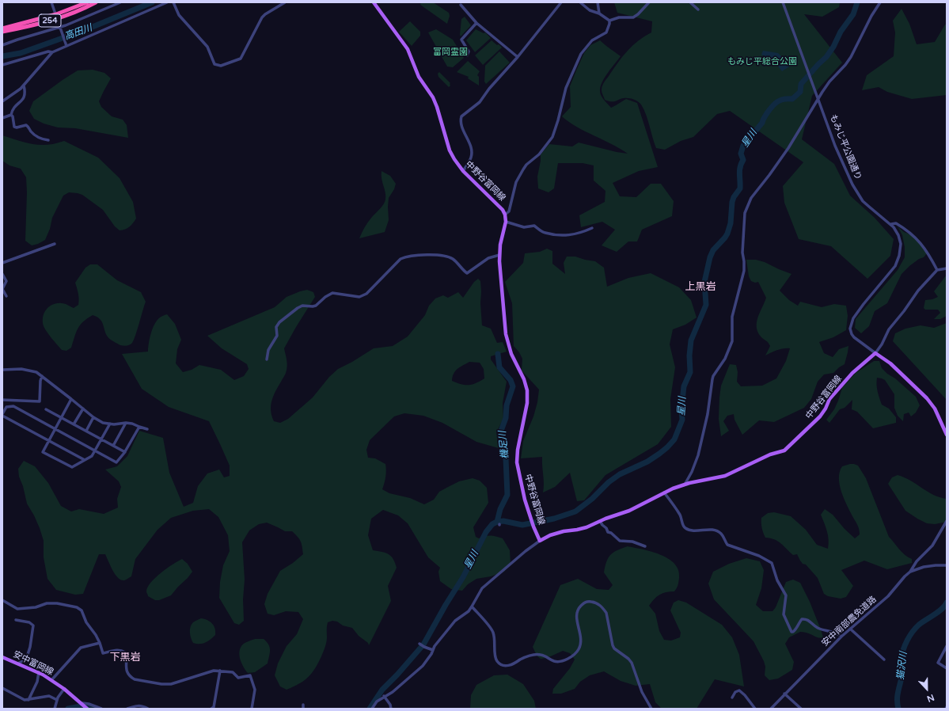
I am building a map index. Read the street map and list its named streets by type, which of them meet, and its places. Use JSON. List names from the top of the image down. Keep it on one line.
{"streets":{"highway":["254"],"main road":["中野谷富岡線","安中富岡線"],"street":["もみじ平公園通り","安中南部農免道路"]},"crossings":[["もみじ平公園通り","中野谷富岡線"]],"districts":["上黒岩","下黒岩"],"water":["高田川","星川","機足川","猫沢川"],"parks":["富岡霊園","もみじ平総合公園"],"north":"bottom"}
